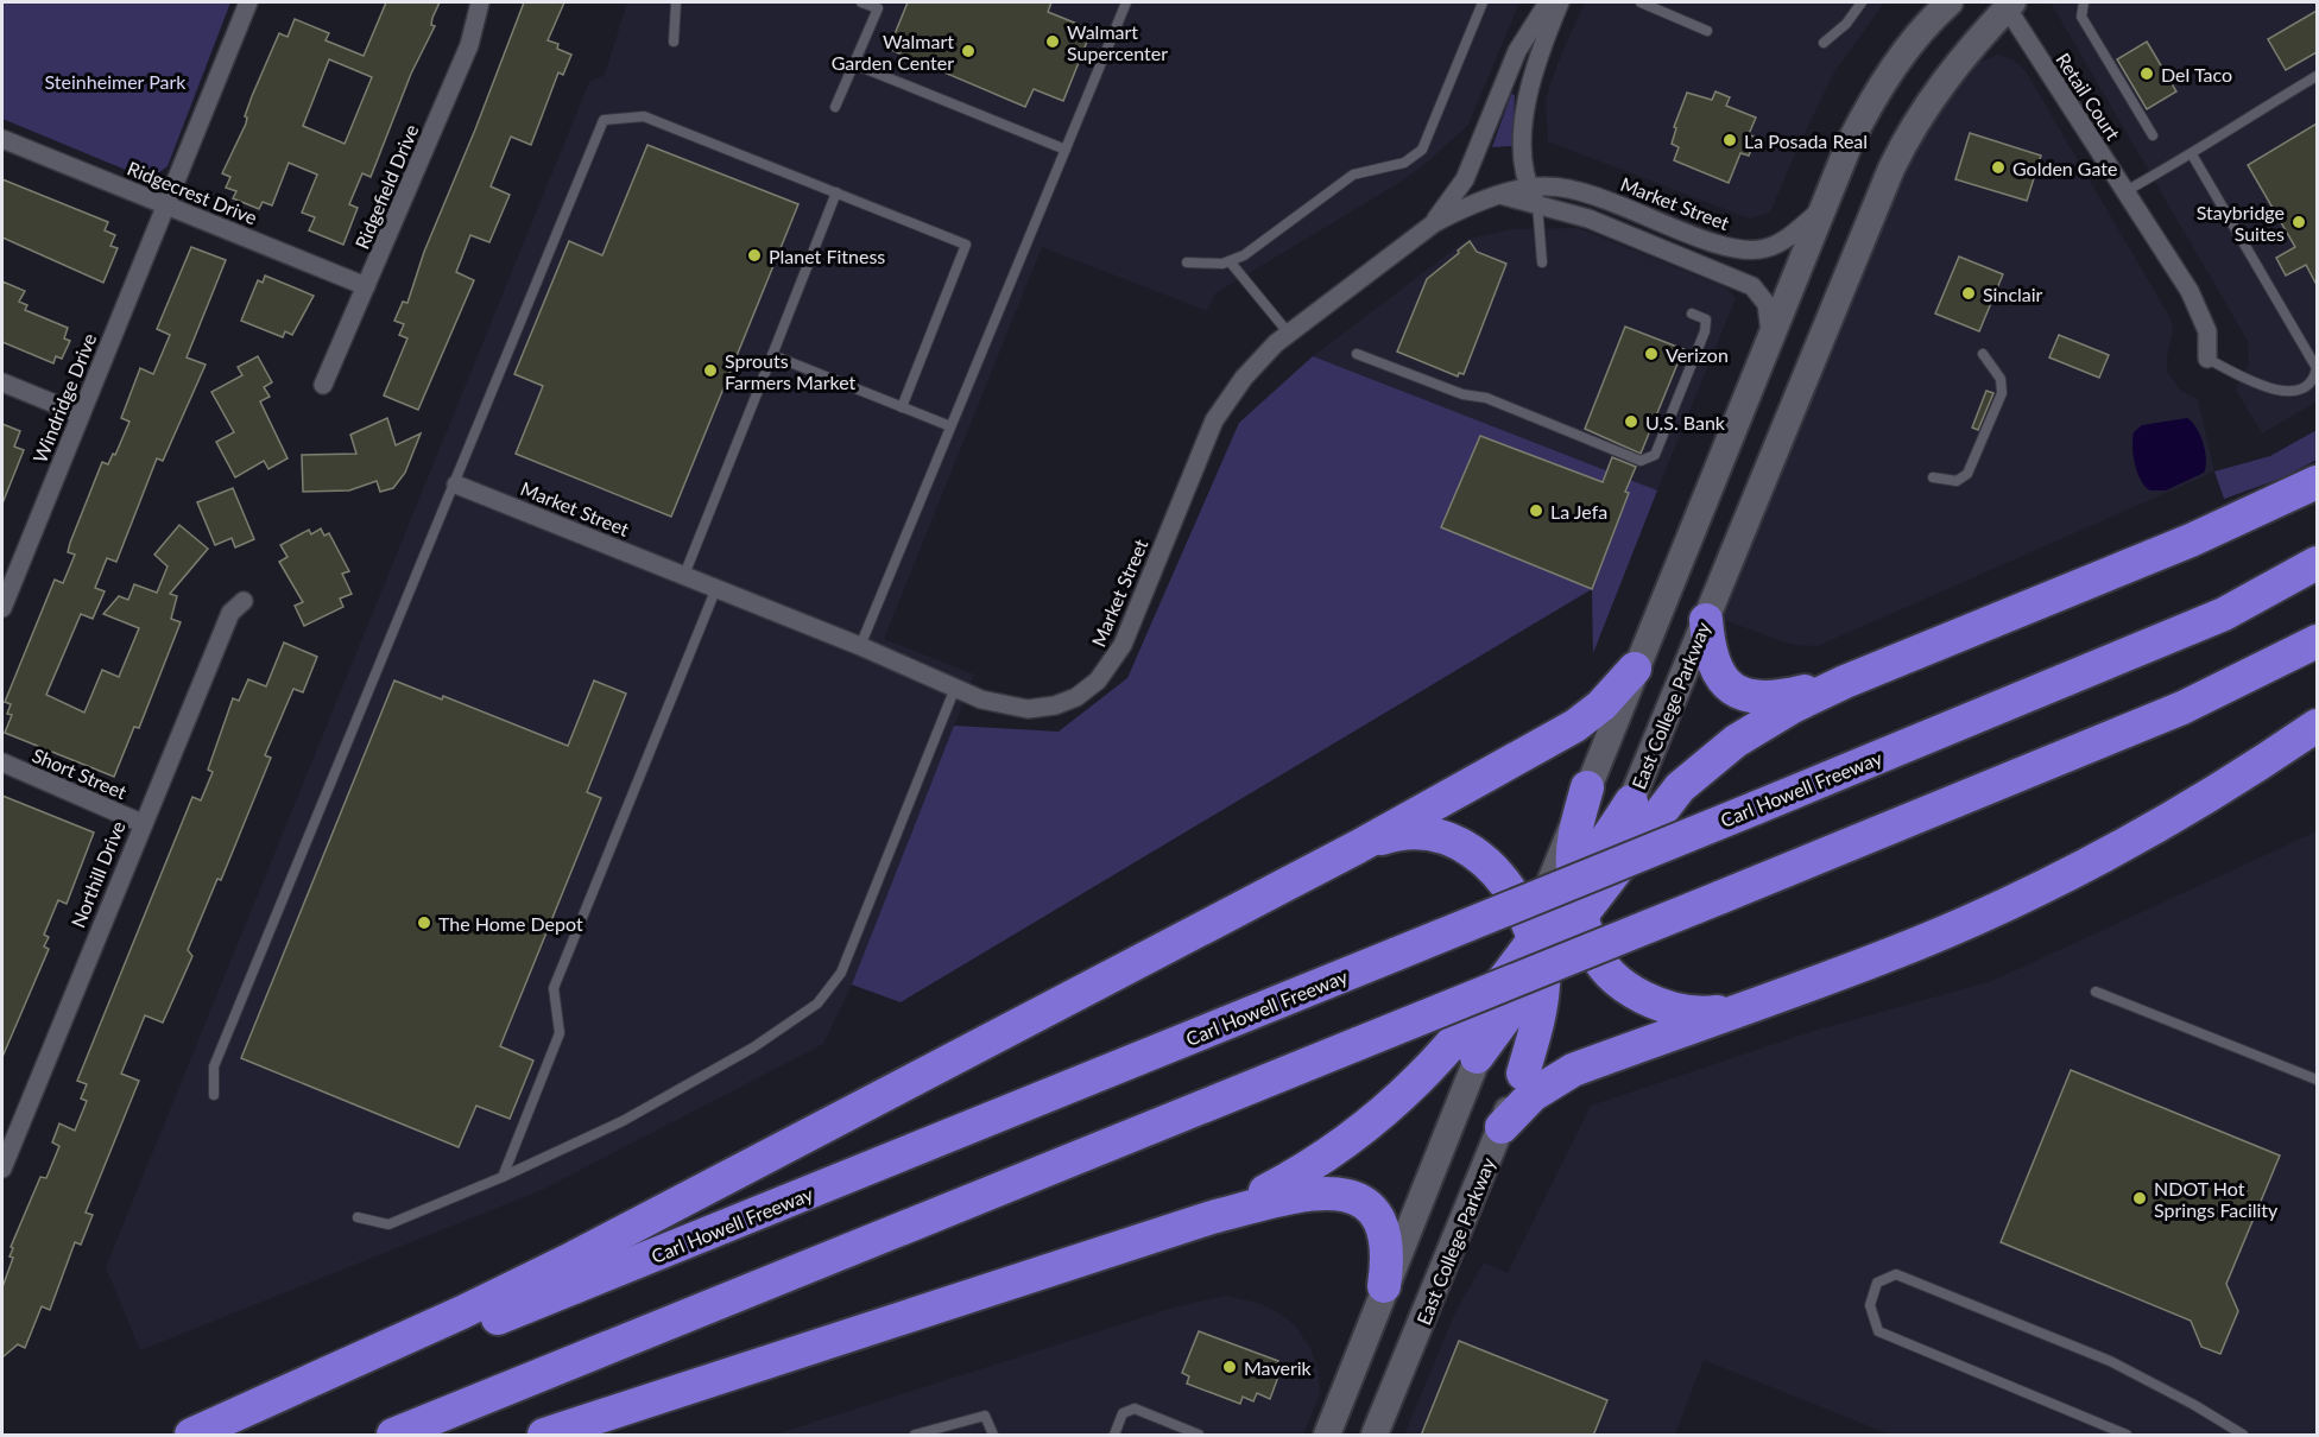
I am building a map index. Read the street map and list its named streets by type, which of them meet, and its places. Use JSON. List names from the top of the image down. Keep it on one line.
{"streets":{"highway":["Carl Howell Freeway"],"main road":["East College Parkway"],"street":["Retail Court","Ridgefield Drive","Ridgecrest Drive","Market Street","Windridge Drive","Short Street","Northill Drive"]},"crossings":[["Retail Court","East College Parkway"],["Ridgefield Drive","Ridgecrest Drive"],["Ridgecrest Drive","Windridge Drive"],["Short Street","Northill Drive"]],"parks":["Steinheimer Park"],"places":["Walmart Supercenter","Walmart Garden Center","Del Taco","La Posada Real","Golden Gate","Staybridge Suites","Planet Fitness","Sinclair","Verizon","Sprouts Farmers Market","U.S. Bank","La Jefa","The Home Depot","NDOT Hot Springs Facility","Maverik"]}
